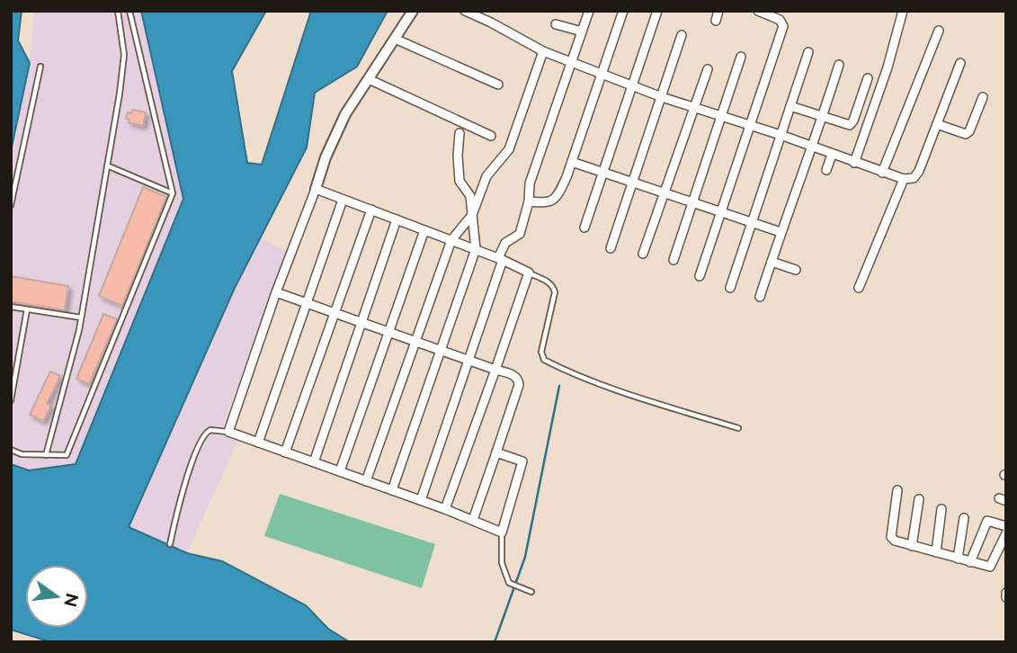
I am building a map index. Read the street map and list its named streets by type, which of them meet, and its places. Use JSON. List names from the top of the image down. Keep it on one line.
{"north":"right"}
